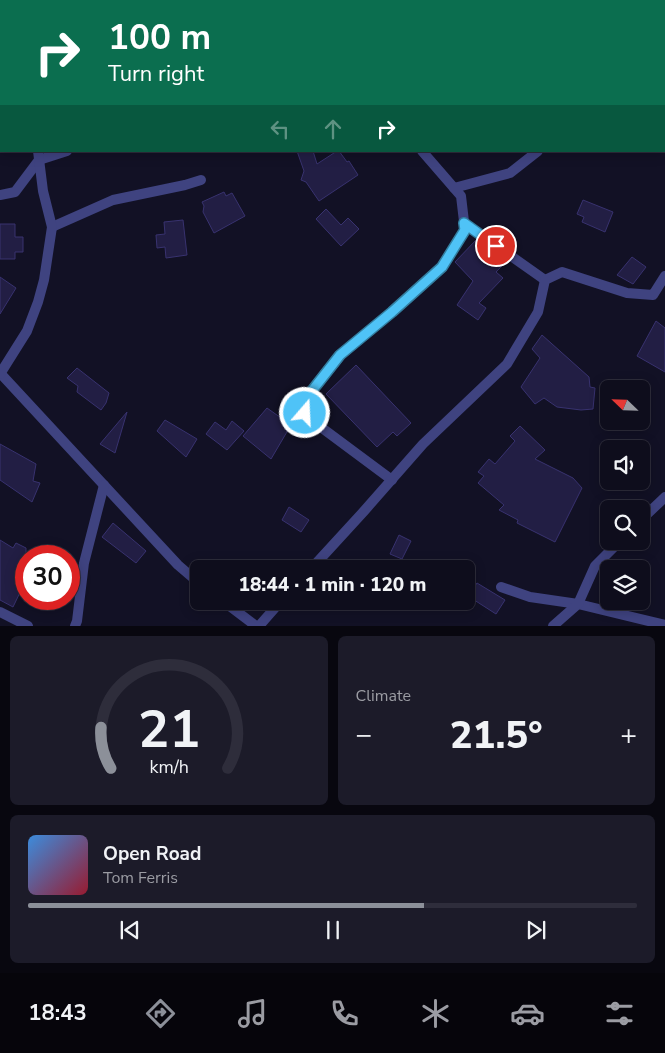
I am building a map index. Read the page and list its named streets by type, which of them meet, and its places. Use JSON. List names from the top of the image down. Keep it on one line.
{"north":"top left","page":{"turn":["100 m","Turn right"],"limit":"30","trip":"18:44 · 1 min · 120 m","tile":"Climate","heat":["−","21.5°","+"],"song":["Open Road","Tom Ferris"],"tabs":"18:43","gauge":["21","km/h"]}}
